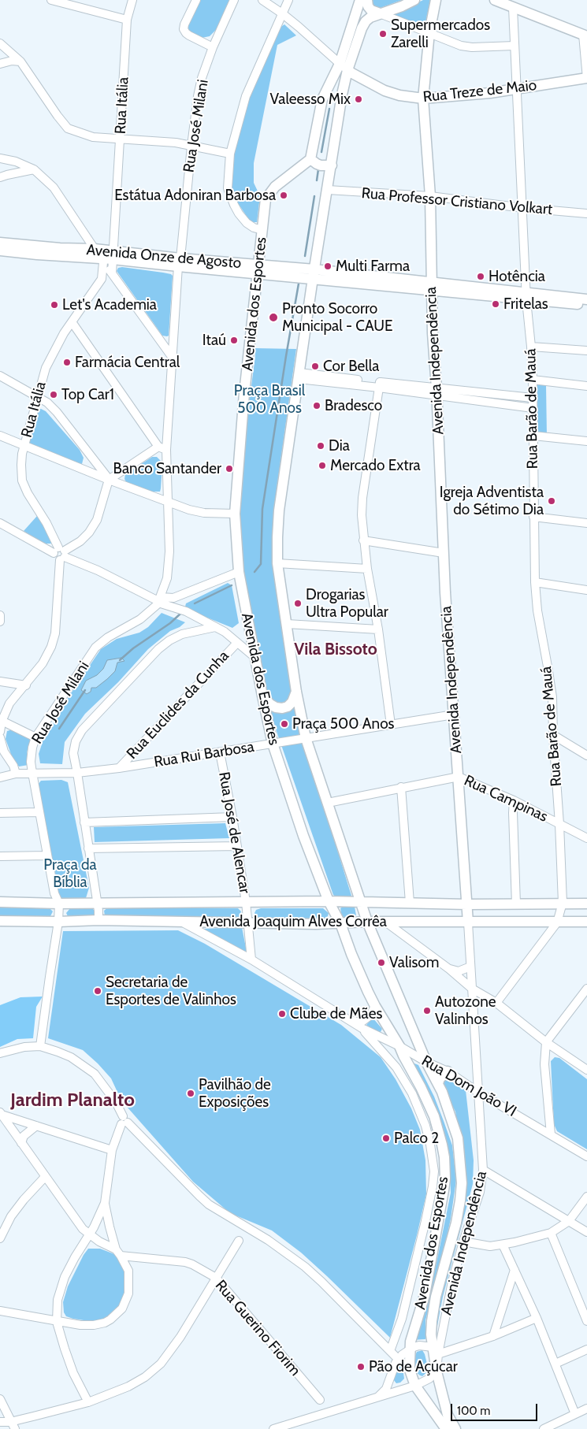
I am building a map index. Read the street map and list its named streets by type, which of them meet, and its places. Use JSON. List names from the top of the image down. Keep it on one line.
{"streets":{"main road":["Rua Treze de Maio","Avenida Onze de Agosto","Avenida dos Esportes","Avenida Independência","Avenida Joaquim Alves Corrêa"],"street":["Rua Itália","Rua José Milani","Rua Professor Cristiano Volkart","Rua Barão de Mauá","Rua Euclides da Cunha","Rua Rui Barbosa","Rua Campinas","Rua José de Alencar","Rua Dom João VI","Rua Guerino Fiorim"]},"crossings":[["Rua Treze de Maio","Avenida dos Esportes"],["Rua Treze de Maio","Avenida Independência"],["Rua Treze de Maio","Rua Barão de Mauá"],["Rua Itália","Avenida Onze de Agosto"],["Rua José Milani","Avenida Onze de Agosto"],["Rua José Milani","Rua Rui Barbosa"],["Rua José Milani","Avenida Joaquim Alves Corrêa"],["Rua Professor Cristiano Volkart","Avenida dos Esportes"],["Rua Professor Cristiano Volkart","Avenida Independência"],["Rua Professor Cristiano Volkart","Rua Barão de Mauá"],["Avenida Onze de Agosto","Avenida dos Esportes"],["Avenida Onze de Agosto","Avenida Independência"],["Avenida Onze de Agosto","Rua Barão de Mauá"],["Avenida dos Esportes","Avenida Independência"],["Avenida dos Esportes","Rua Rui Barbosa"],["Avenida dos Esportes","Rua Campinas"],["Avenida dos Esportes","Avenida Joaquim Alves Corrêa"],["Avenida dos Esportes","Rua Dom João VI"],["Avenida Independência","Rua Rui Barbosa"],["Avenida Independência","Rua Campinas"],["Avenida Independência","Avenida Joaquim Alves Corrêa"],["Avenida Independência","Rua Dom João VI"],["Rua Barão de Mauá","Rua Campinas"],["Rua Barão de Mauá","Avenida Joaquim Alves Corrêa"],["Rua Euclides da Cunha","Rua Rui Barbosa"],["Rua Rui Barbosa","Rua José de Alencar"],["Rua José de Alencar","Avenida Joaquim Alves Corrêa"],["Rua José de Alencar","Rua Dom João VI"],["Avenida Joaquim Alves Corrêa","Rua Dom João VI"]],"districts":["Vila Bissoto","Jardim Planalto"],"parks":["Praça Brasil 500 Anos","Praça da Bíblia"],"places":["Supermercados Zarelli","Valeesso Mix","Estátua Adoniran Barbosa","Multi Farma","Hotência","Fritelas","Let's Academia","Pronto Socorro Municipal - CAUE","Itaú","Farmácia Central","Cor Bella","Top Car1","Bradesco","Dia","Mercado Extra","Banco Santander","Igreja Adventista do Sétimo Dia","Drogarias Ultra Popular","Praça 500 Anos","Valisom","Secretaria de Esportes de Valinhos","Autozone Valinhos","Clube de Mães","Pavilhão de Exposições","Palco 2","Pão de Açúcar"],"scale_bar":"100 m"}
